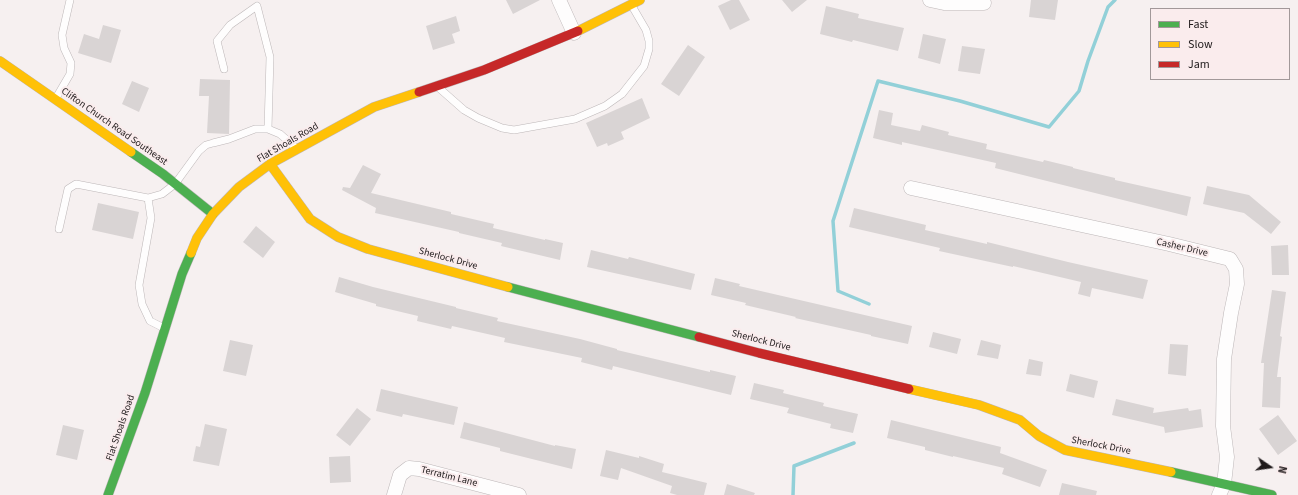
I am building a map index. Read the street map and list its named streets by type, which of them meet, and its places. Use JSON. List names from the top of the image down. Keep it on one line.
{"streets":{"street":["Clifton Church Road Southeast","Flat Shoals Road","Casher Drive","Sherlock Drive","Terratim Lane"]},"crossings":[["Clifton Church Road Southeast","Flat Shoals Road"],["Flat Shoals Road","Sherlock Drive"],["Casher Drive","Sherlock Drive"]],"legend":["Fast","Slow","Jam"],"north":"right"}
